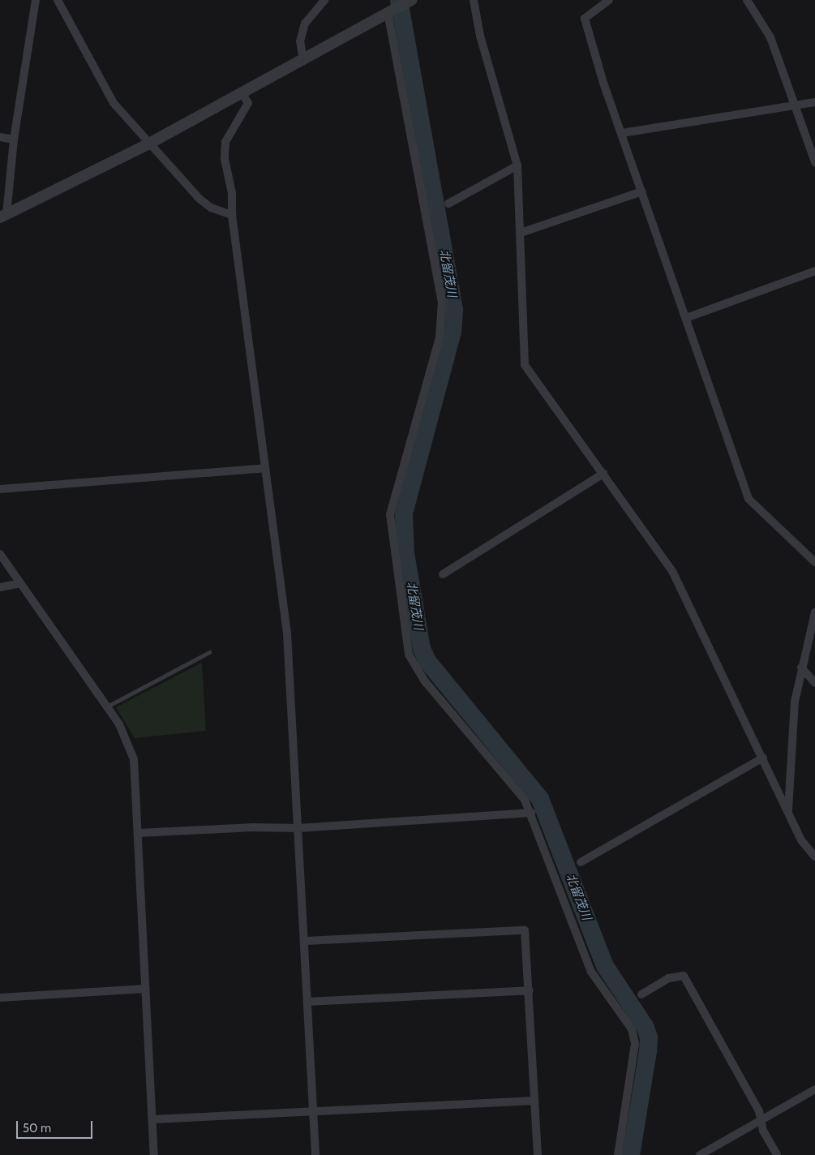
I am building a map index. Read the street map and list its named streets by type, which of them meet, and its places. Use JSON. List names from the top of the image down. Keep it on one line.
{"water":["北留茂川"],"scale_bar":"50 m"}
